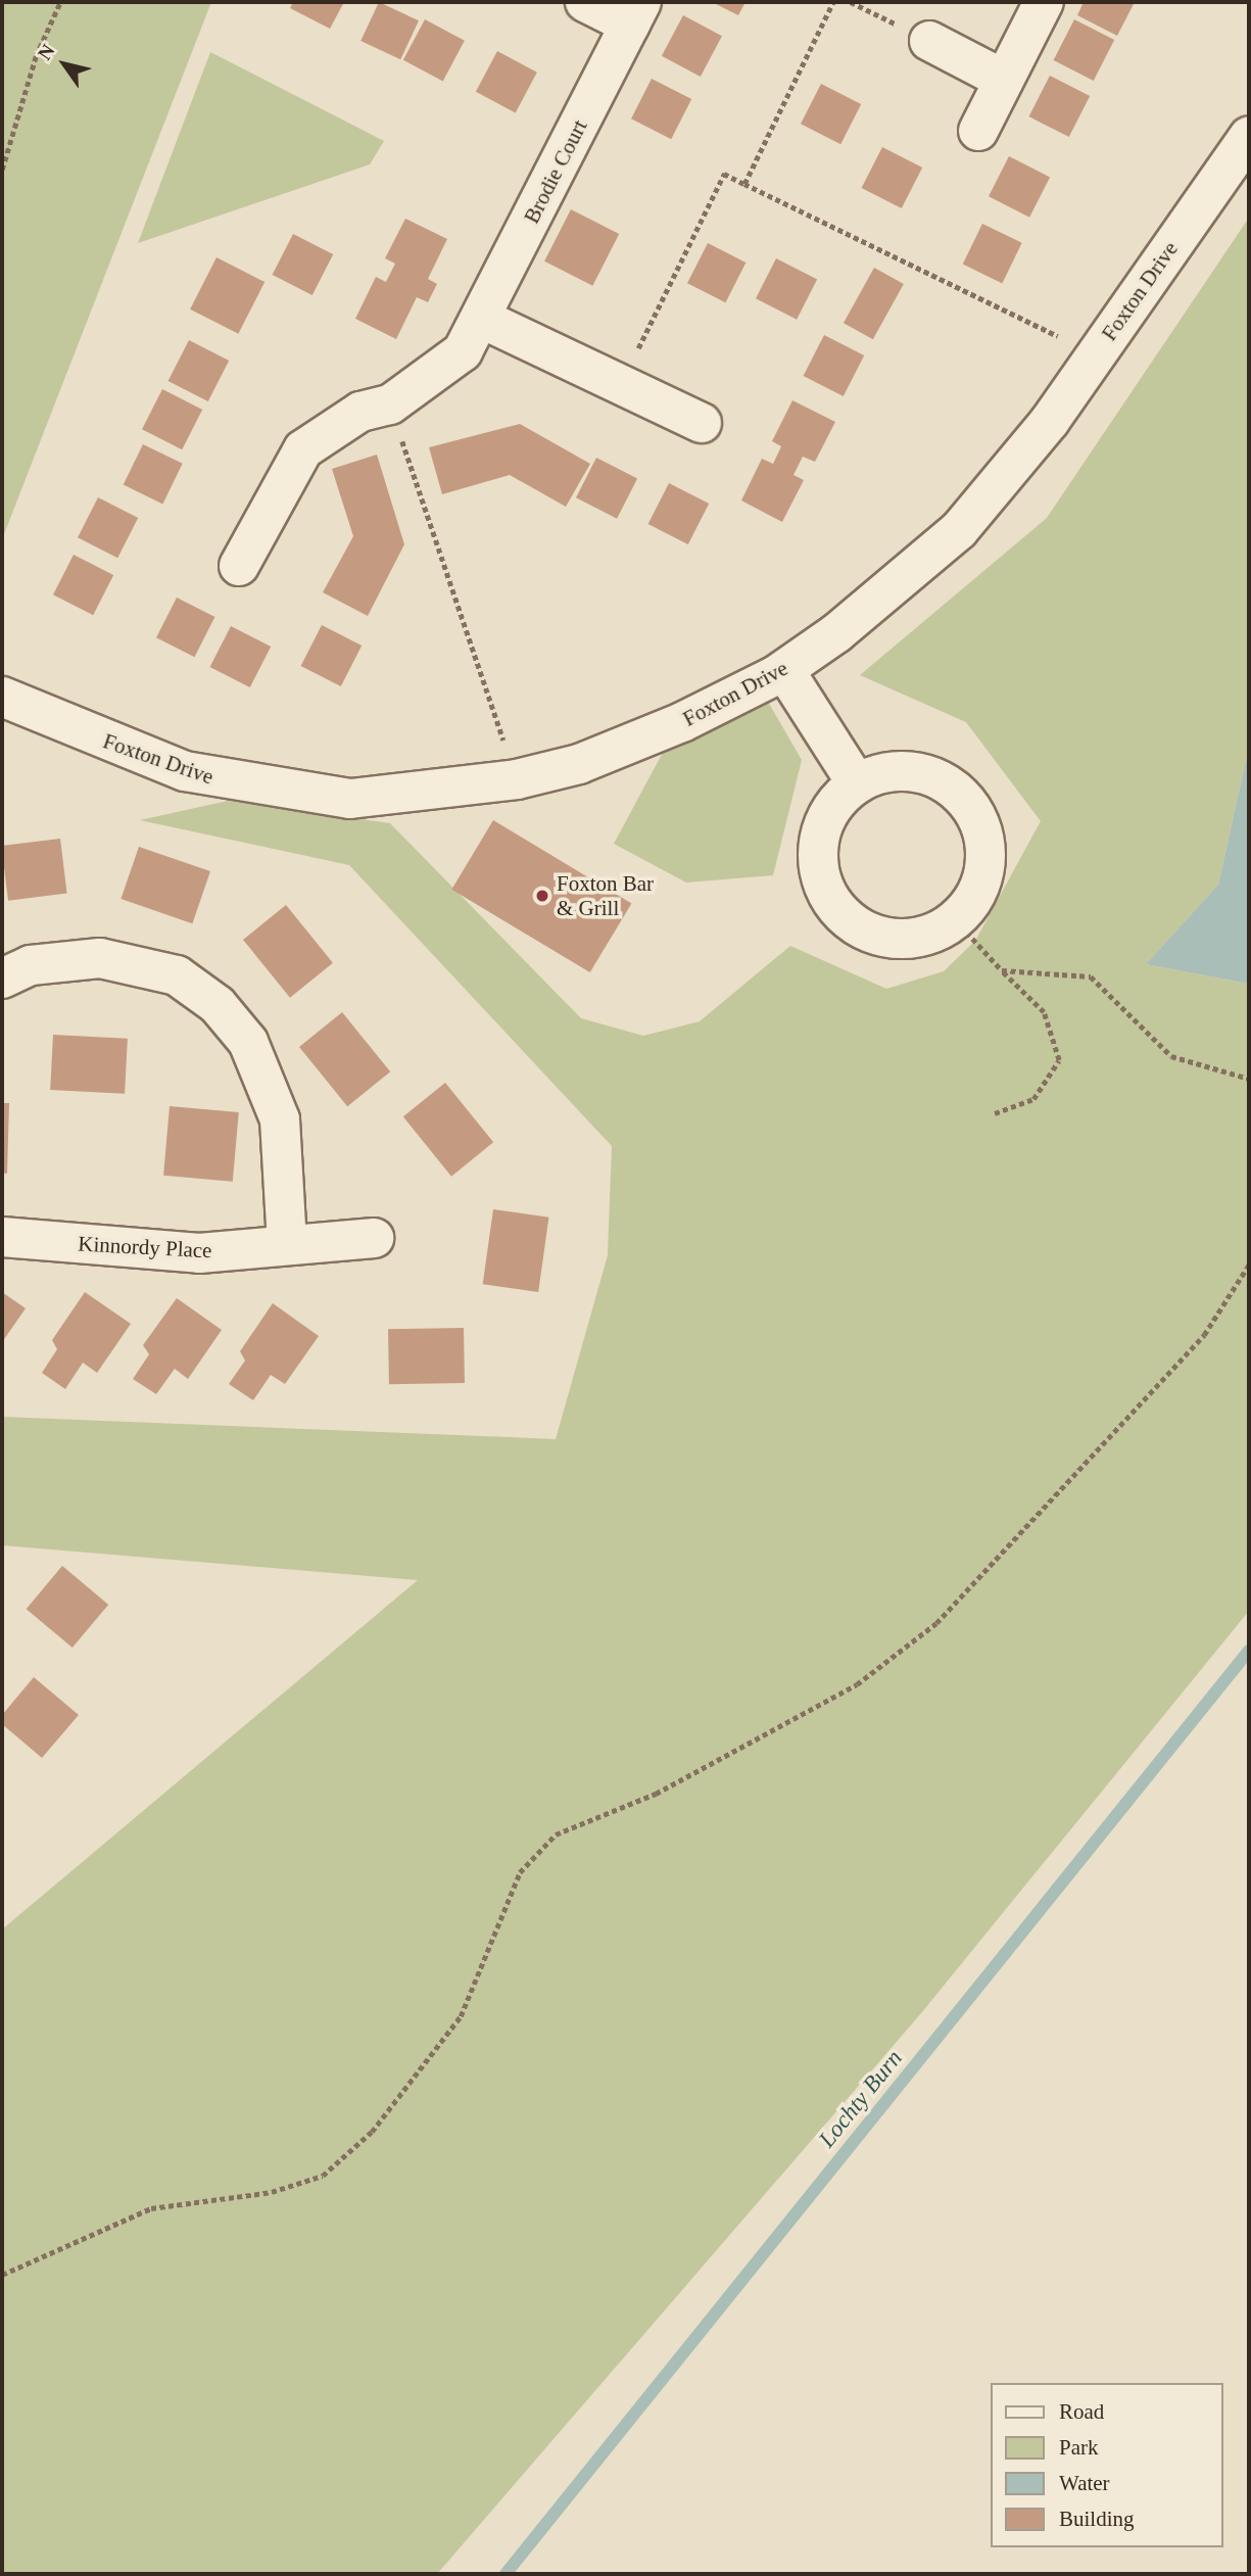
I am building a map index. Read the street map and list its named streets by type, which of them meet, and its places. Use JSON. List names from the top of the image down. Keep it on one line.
{"streets":{"street":["Brodie Court","Foxton Drive","Kinnordy Place"]},"water":["Lochty Burn"],"places":["Foxton Bar & Grill"],"legend":["Road","Park","Water","Building"],"north":"top left"}
